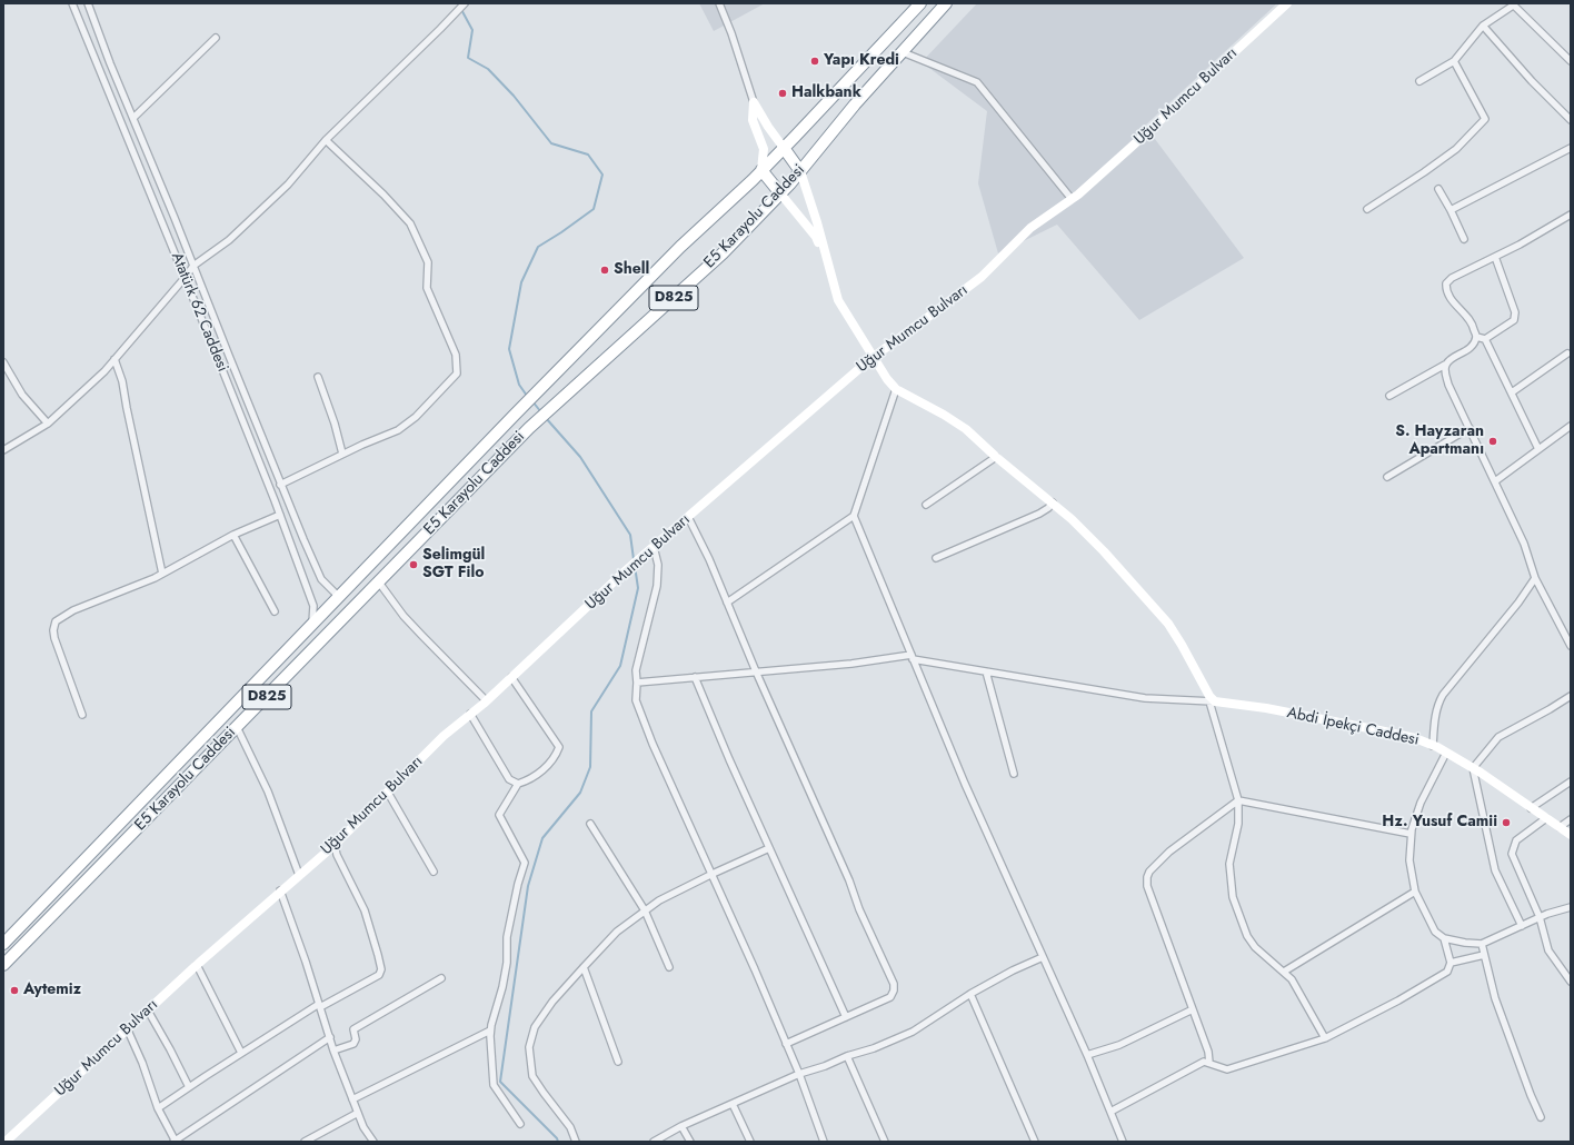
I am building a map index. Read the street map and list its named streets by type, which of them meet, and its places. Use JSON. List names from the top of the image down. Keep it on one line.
{"streets":{"highway":["E5 Karayolu Caddesi","D825"],"street":["Uğur Mumcu Bulvarı","Atatürk 62 Caddesi","Abdi İpekçi Caddesi"]},"crossings":[["E5 Karayolu Caddesi","Atatürk 62 Caddesi"]],"places":["Yapı Kredi","Halkbank","Shell","S. Hayzaran Apartmanı","Selimgül SGT Filo","Hz. Yusuf Camii","Aytemiz"]}
